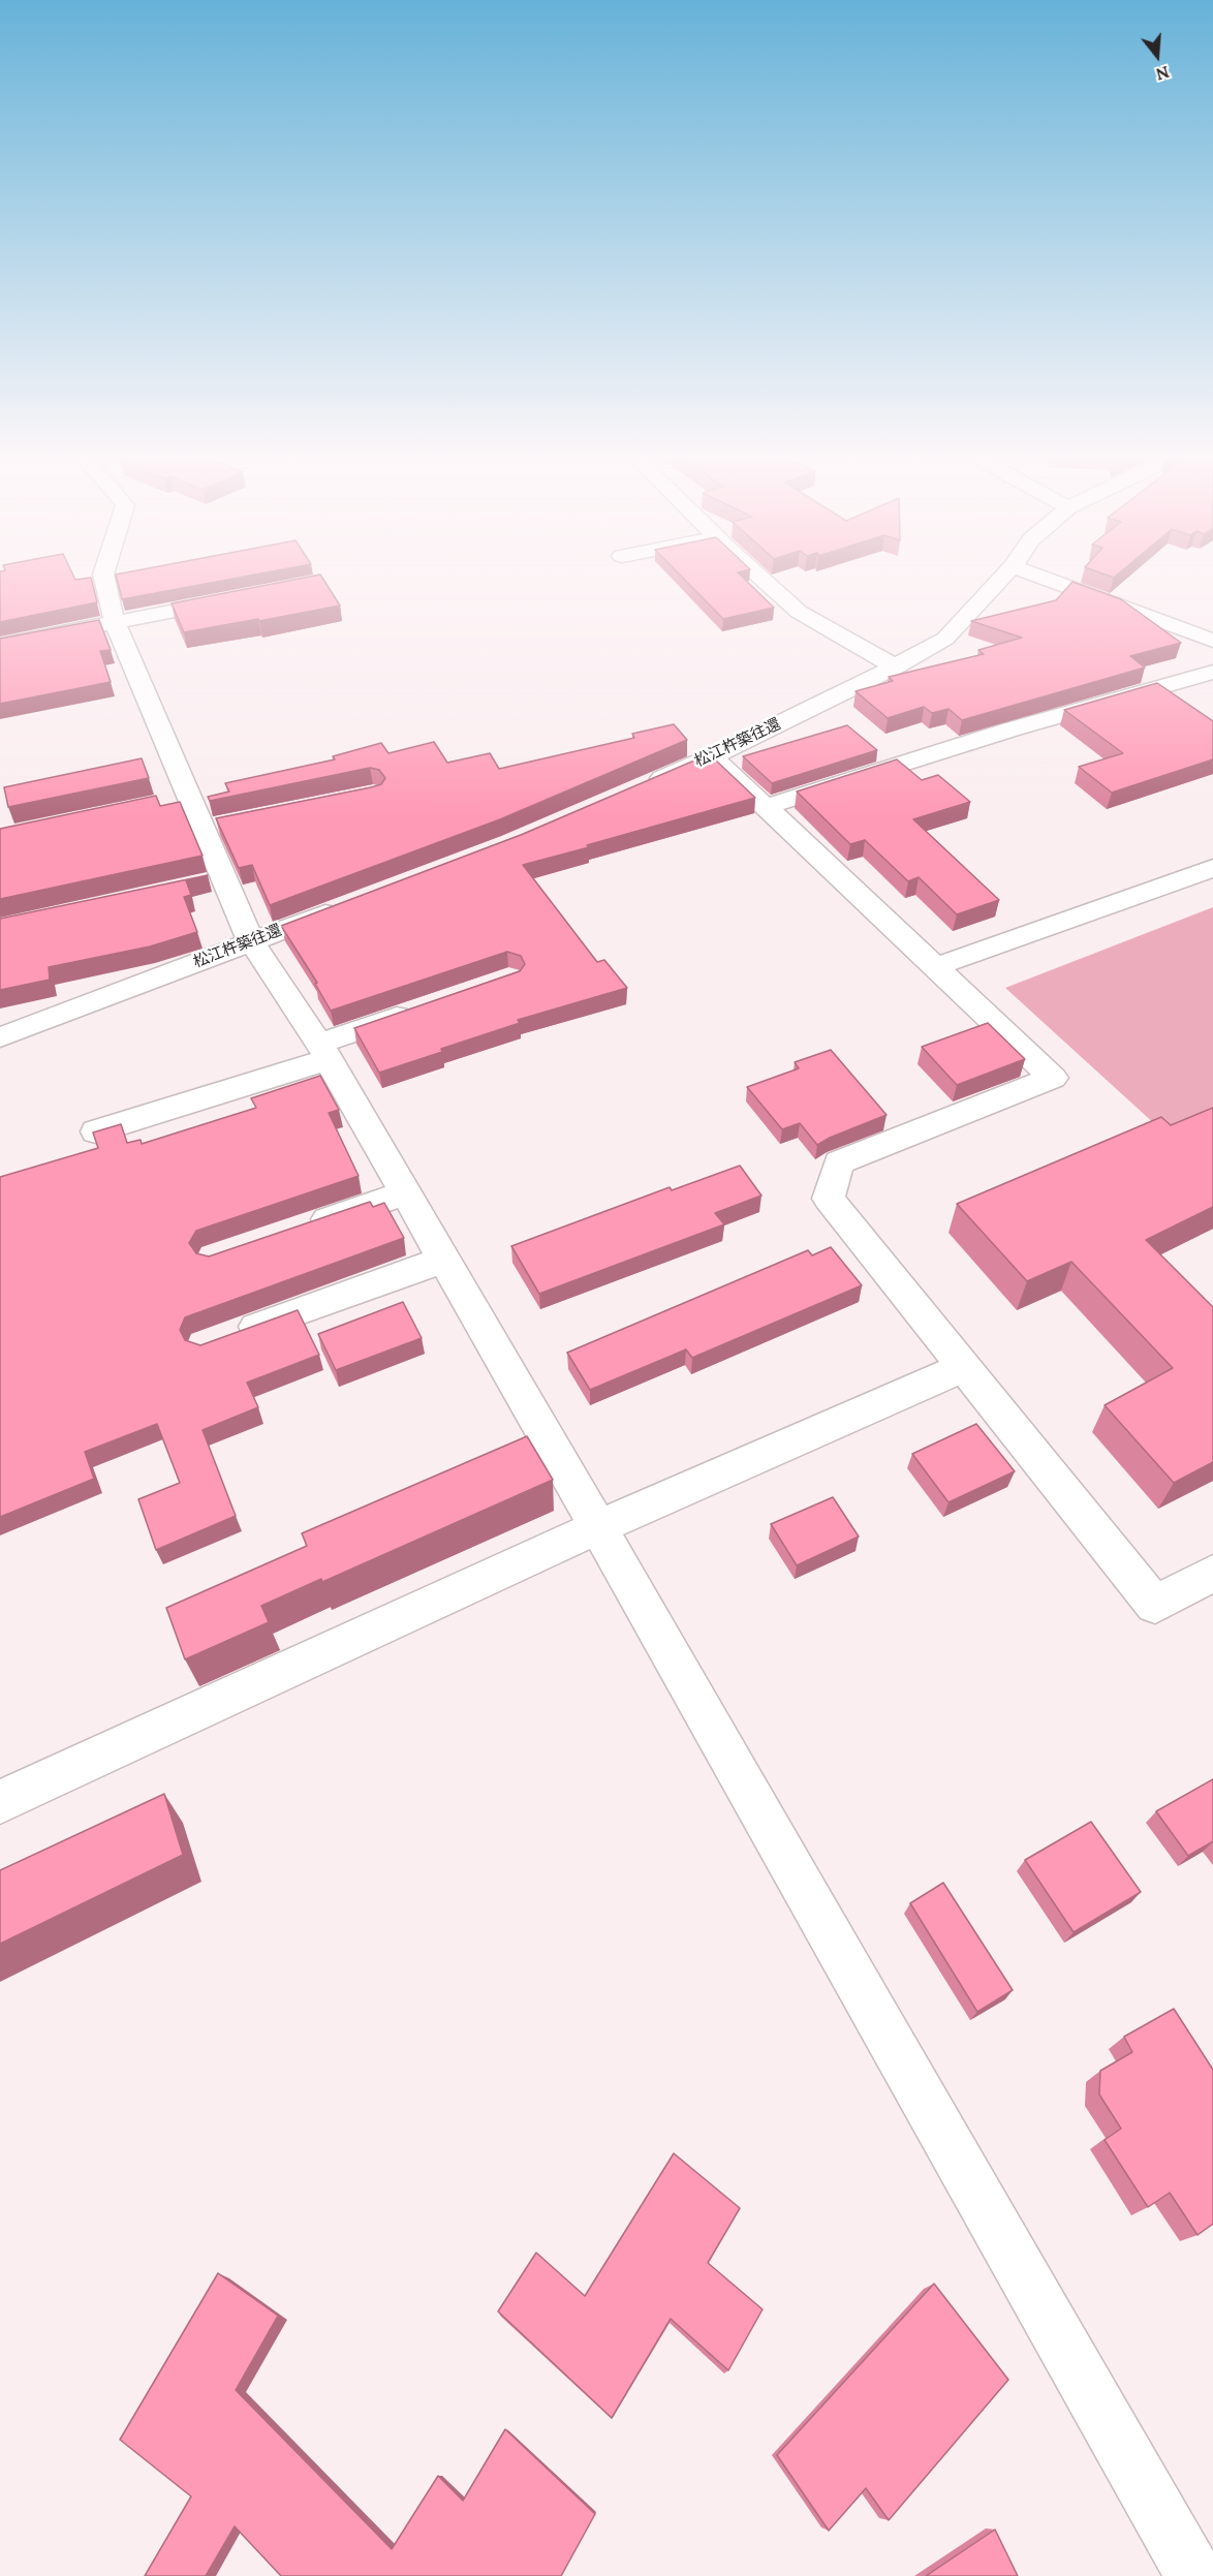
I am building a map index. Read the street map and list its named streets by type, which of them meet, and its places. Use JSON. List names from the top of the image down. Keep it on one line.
{"streets":{"street":["松江杵築往還"]},"north":"bottom"}
